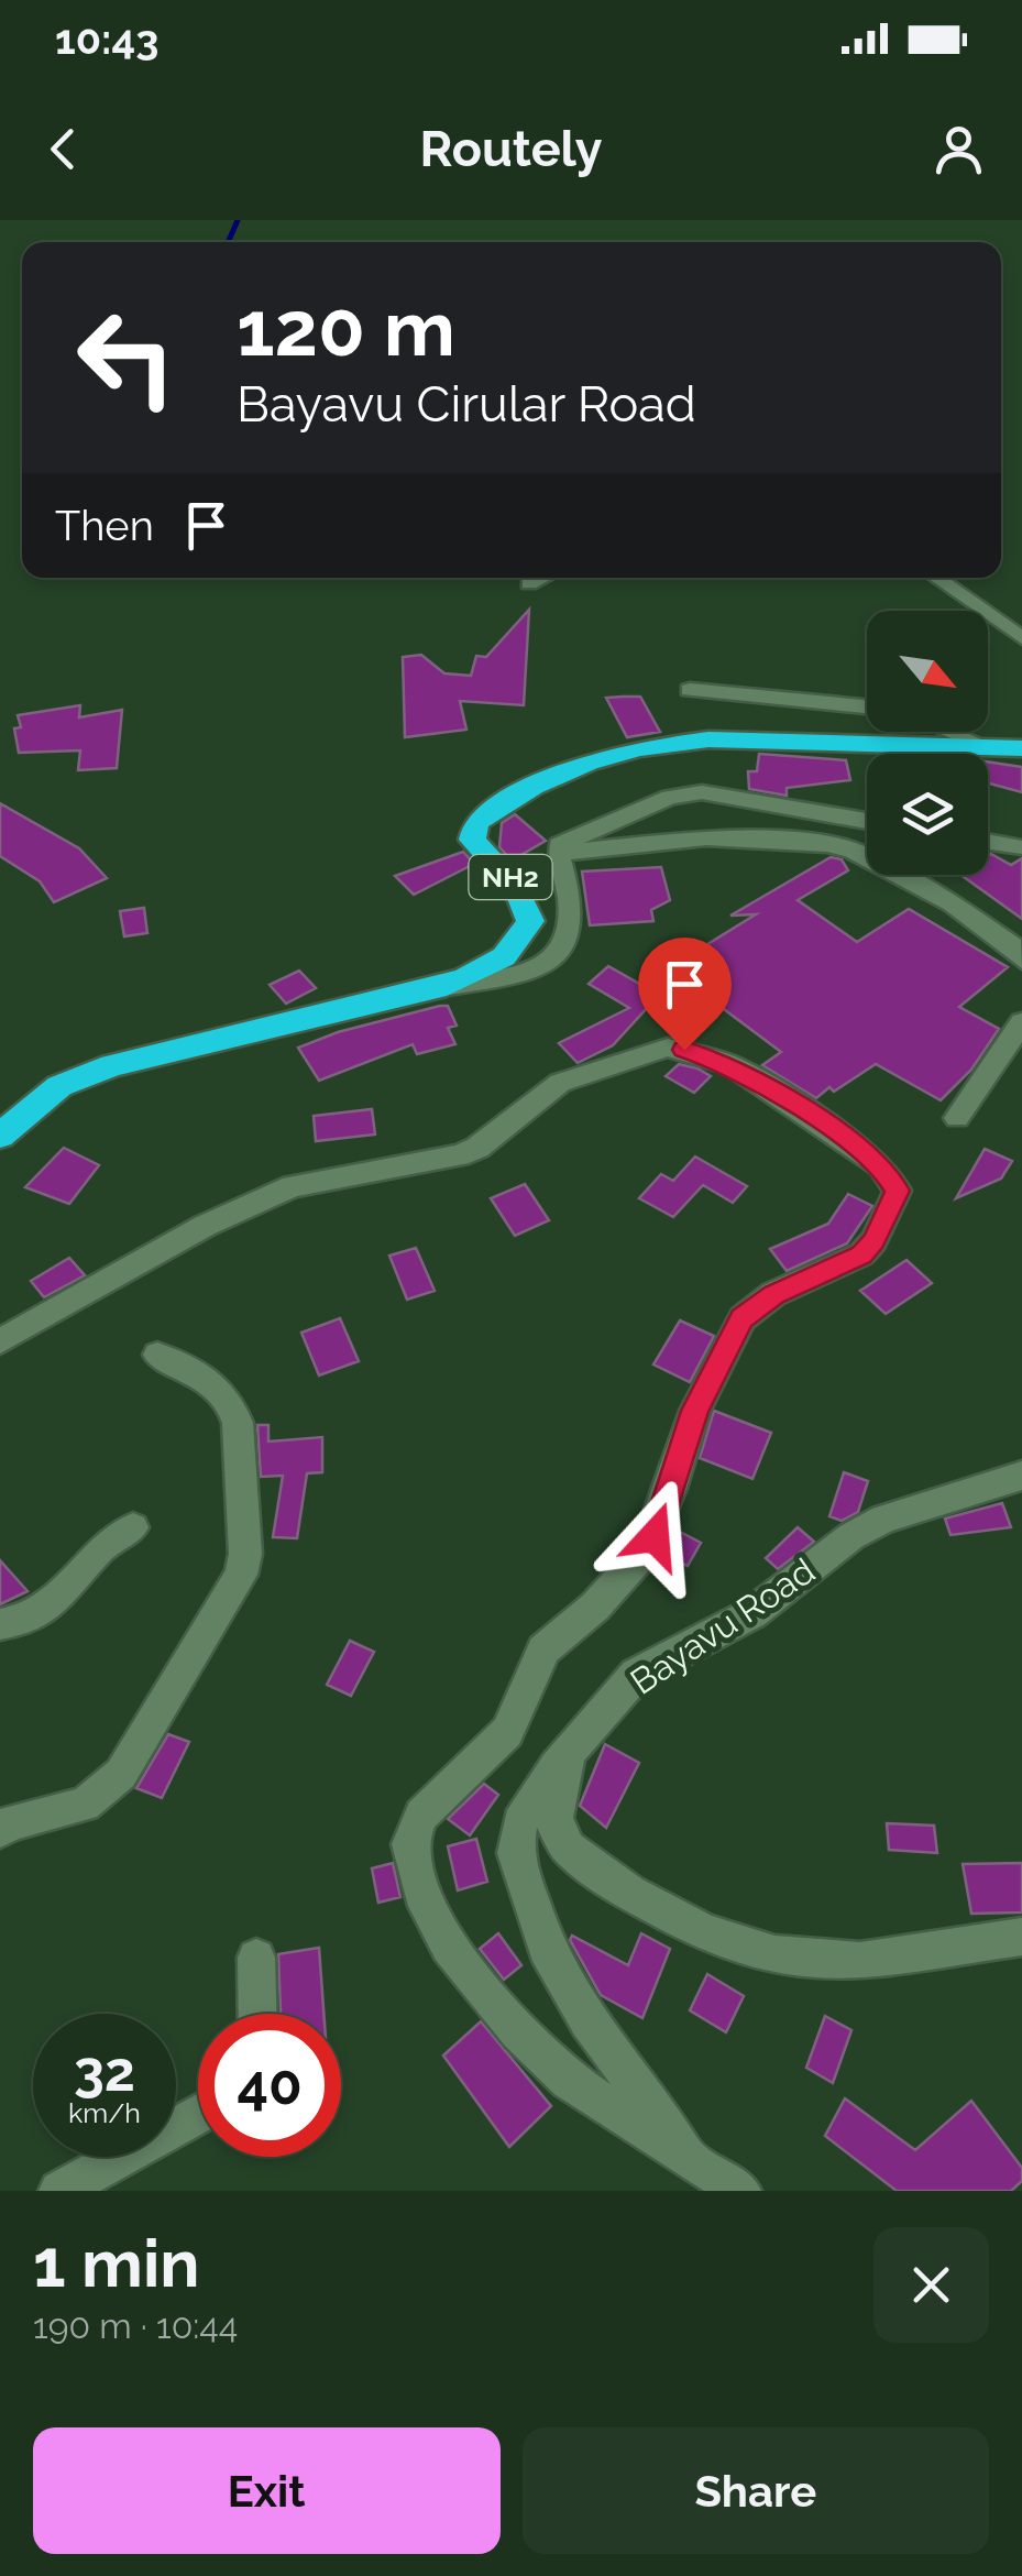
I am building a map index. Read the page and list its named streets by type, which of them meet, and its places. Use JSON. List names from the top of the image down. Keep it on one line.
{"streets":{"highway":["NH2"],"street":["Bayavu Road"]},"north":"bottom right","page":{"status":"10:43","header":"Routely","turn":["120 m","Bayavu Cirular Road"],"then":"Then","speed":"32 km/h","limit":"40","heading":["1 min","190 m · 10:44"],"buttons":["Exit","Share"]}}
